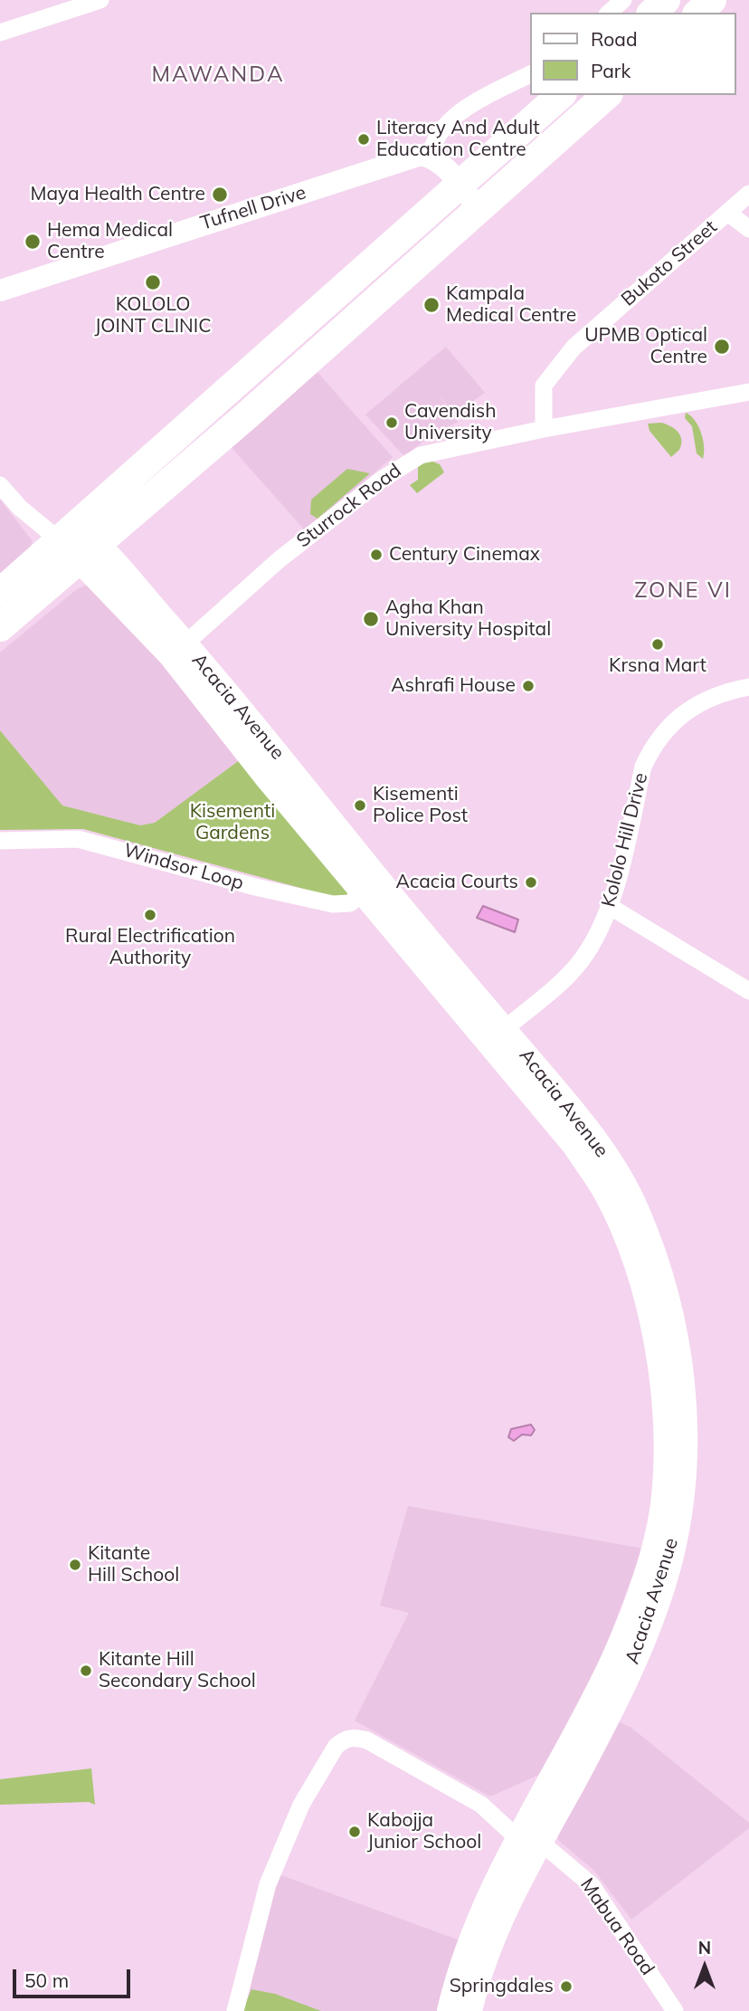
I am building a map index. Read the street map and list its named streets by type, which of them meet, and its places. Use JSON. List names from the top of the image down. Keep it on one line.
{"streets":{"main road":["Acacia Avenue"],"street":["Tufnell Drive","Bukoto Street","Sturrock Road","Kololo Hill Drive","Windsor Loop","Mabua Road"]},"crossings":[["Bukoto Street","Sturrock Road"],["Sturrock Road","Acacia Avenue"],["Acacia Avenue","Kololo Hill Drive"],["Acacia Avenue","Windsor Loop"],["Acacia Avenue","Mabua Road"]],"districts":["MAWANDA","ZONE VI"],"parks":["Kisementi Gardens"],"places":["Literacy And Adult Education Centre","Maya Health Centre","Hema Medical Centre","KOLOLO JOINT CLINIC","Kampala Medical Centre","UPMB Optical Centre","Cavendish University","Century Cinemax","Agha Khan University Hospital","Krsna Mart","Ashrafi House","Kisementi Police Post","Acacia Courts","Rural Electrification Authority","Kitante Hill School","Kitante Hill Secondary School","Kabojja Junior School","Springdales"],"legend":["Road","Park"],"scale_bar":"50 m","north":"top"}
